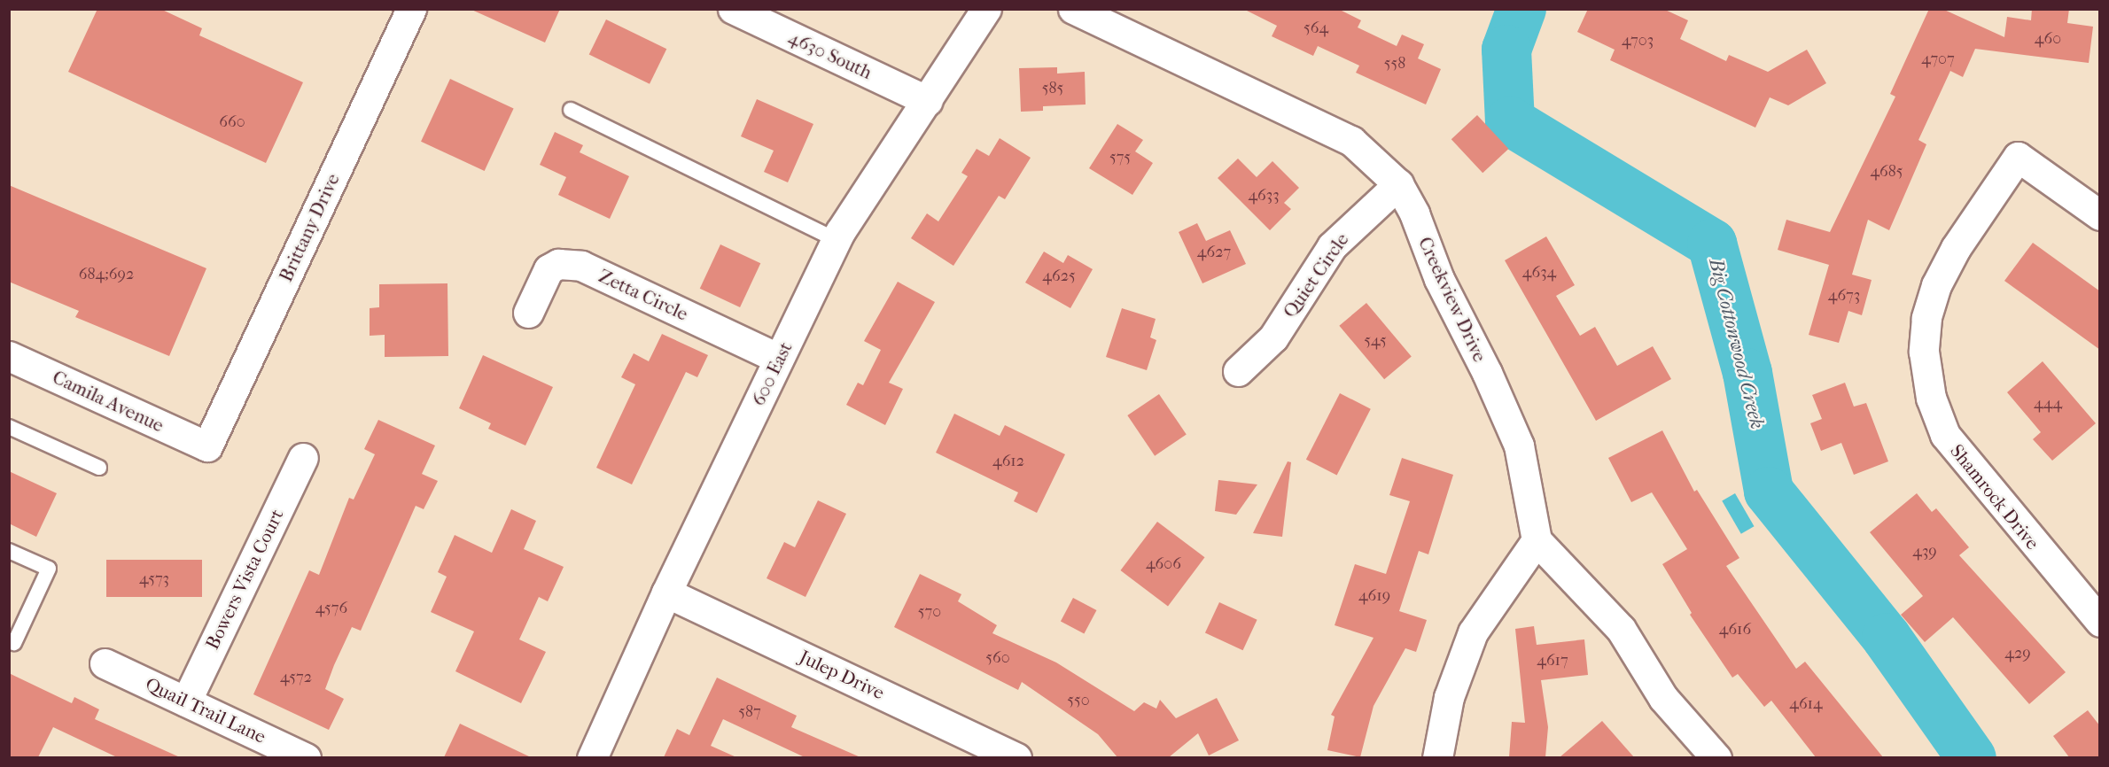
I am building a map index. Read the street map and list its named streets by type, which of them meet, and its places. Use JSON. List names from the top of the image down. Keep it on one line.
{"streets":{"street":["4630 South","Brittany Drive","Quiet Circle","Zetta Circle","Creekview Drive","600 East","Camila Avenue","Shamrock Drive","Bowers Vista Court","Julep Drive","Quail Trail Lane"]},"crossings":[["4630 South","600 East"],["Brittany Drive","Camila Avenue"],["Quiet Circle","Creekview Drive"],["Zetta Circle","600 East"],["600 East","Julep Drive"],["Bowers Vista Court","Quail Trail Lane"]],"water":["Big Cottonwood Creek"],"house_numbers":["564","460","4703","4707","558","585","660","575","4685","4633","4627","4634","684;692","4625","4673","545","444","4612","439","4606","4573","4619","4576","570","4616","429","560","4617","4572","550","4614","587"]}
